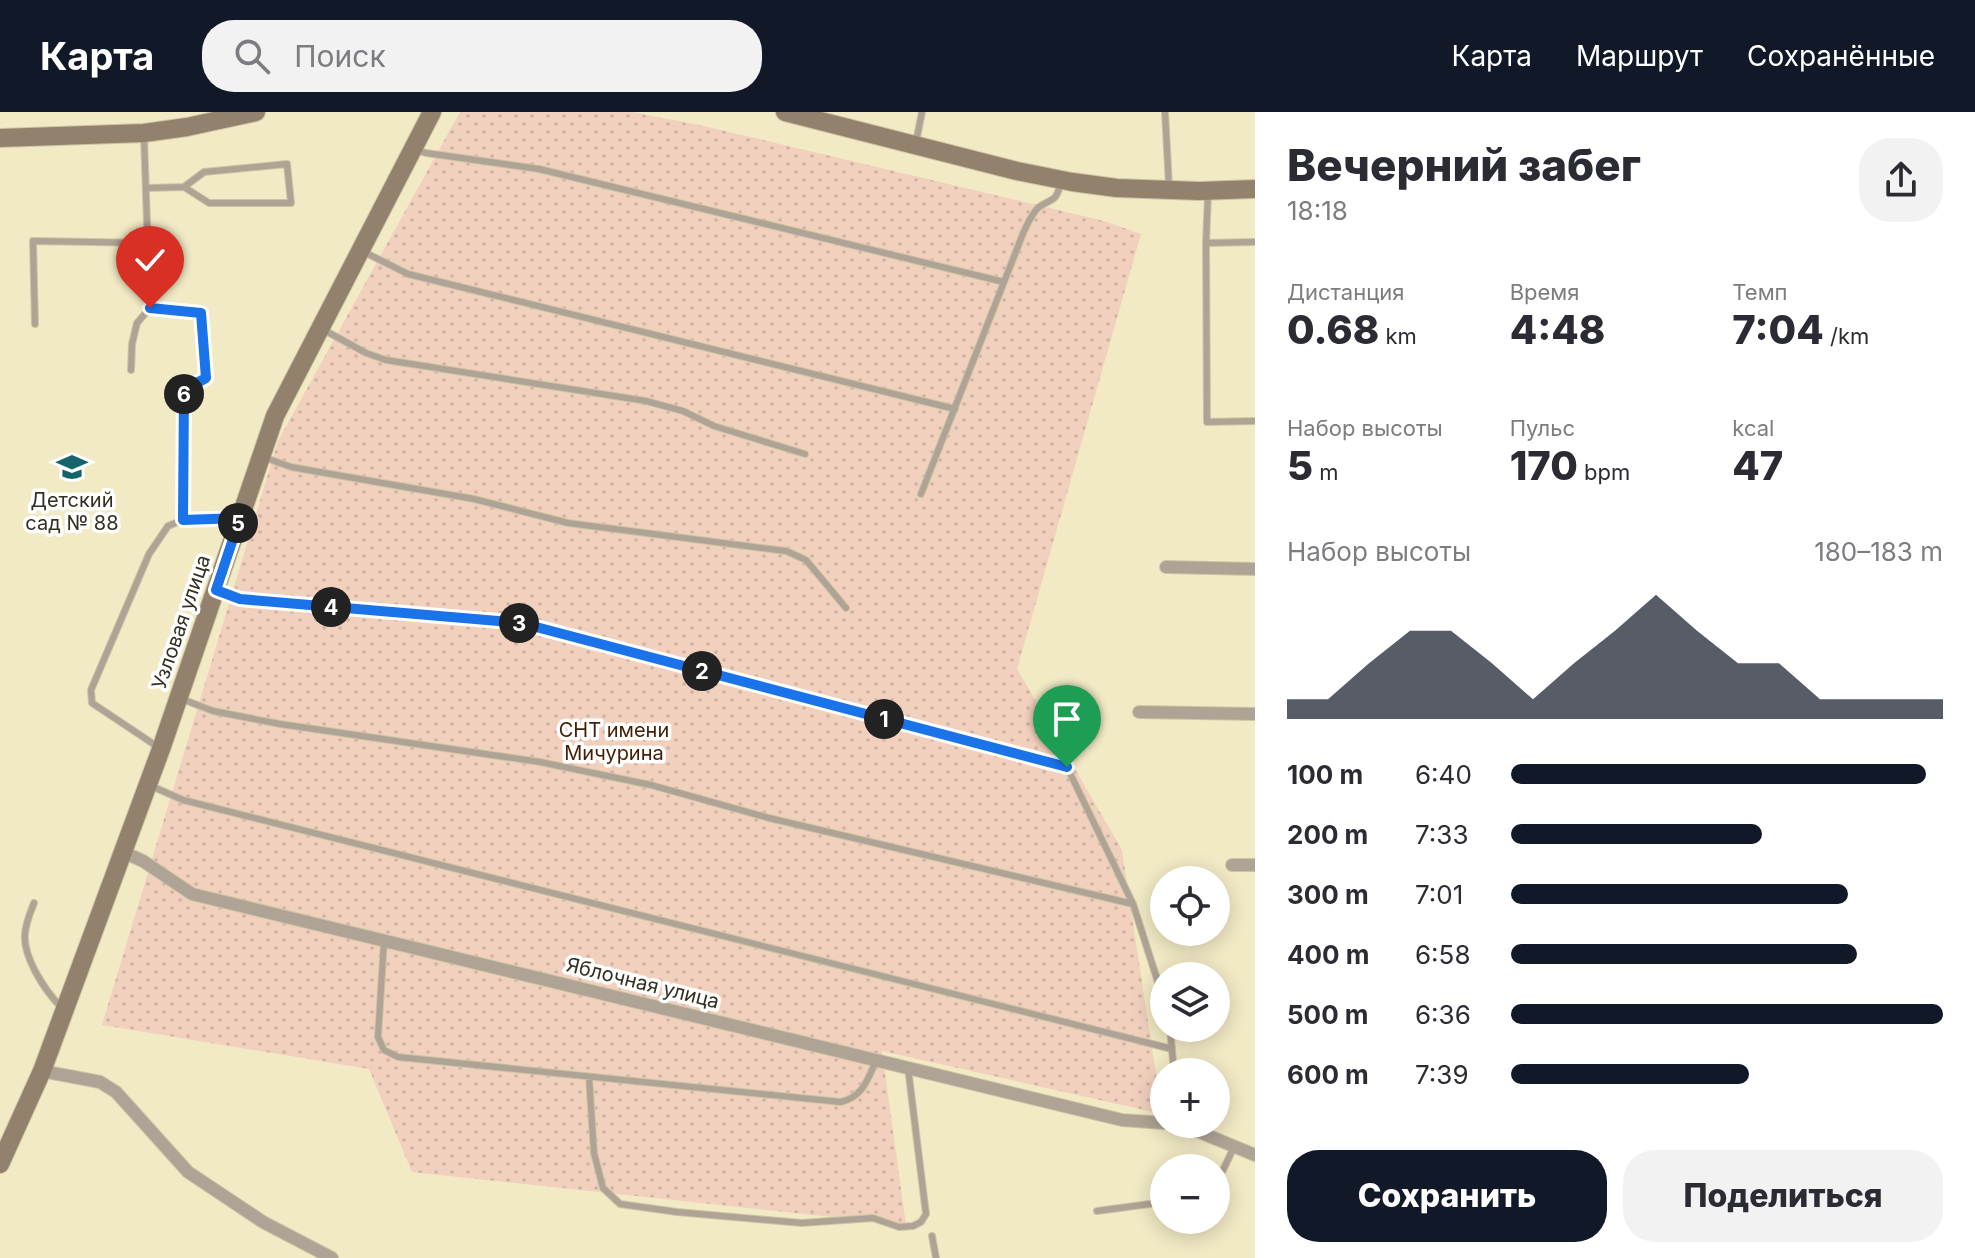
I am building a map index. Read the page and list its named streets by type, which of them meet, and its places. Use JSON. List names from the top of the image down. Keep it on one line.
{"streets":{"street":["Узловая улица","Яблочная улица"]},"crossings":[["Узловая улица","Яблочная улица"]],"parks":["СНТ имени Мичурина"],"places":{"school or university":["Детский сад № 88"]},"page":{"header":"Карта","search":"Поиск","nav":["Карта","Маршрут","Сохранённые"],"heading":["Вечерний забег","18:18"],"stats":[["Дистанция","0.68 km"],["Время","4:48"],["Темп","7:04 /km"],["Набор высоты","5 m"],["Пульс","170 bpm"],["kcal","47"]],"pins":["6","5","4","3","2","1"],"chart":["Набор высоты","180–183 m"],"list":[{"name":"100 m","note":"6:40"},{"name":"200 m","note":"7:33"},{"name":"300 m","note":"7:01"},{"name":"400 m","note":"6:58"},{"name":"500 m","note":"6:36"},{"name":"600 m","note":"7:39"}],"map_buttons":["+","−"],"buttons":["Сохранить","Поделиться"]}}
